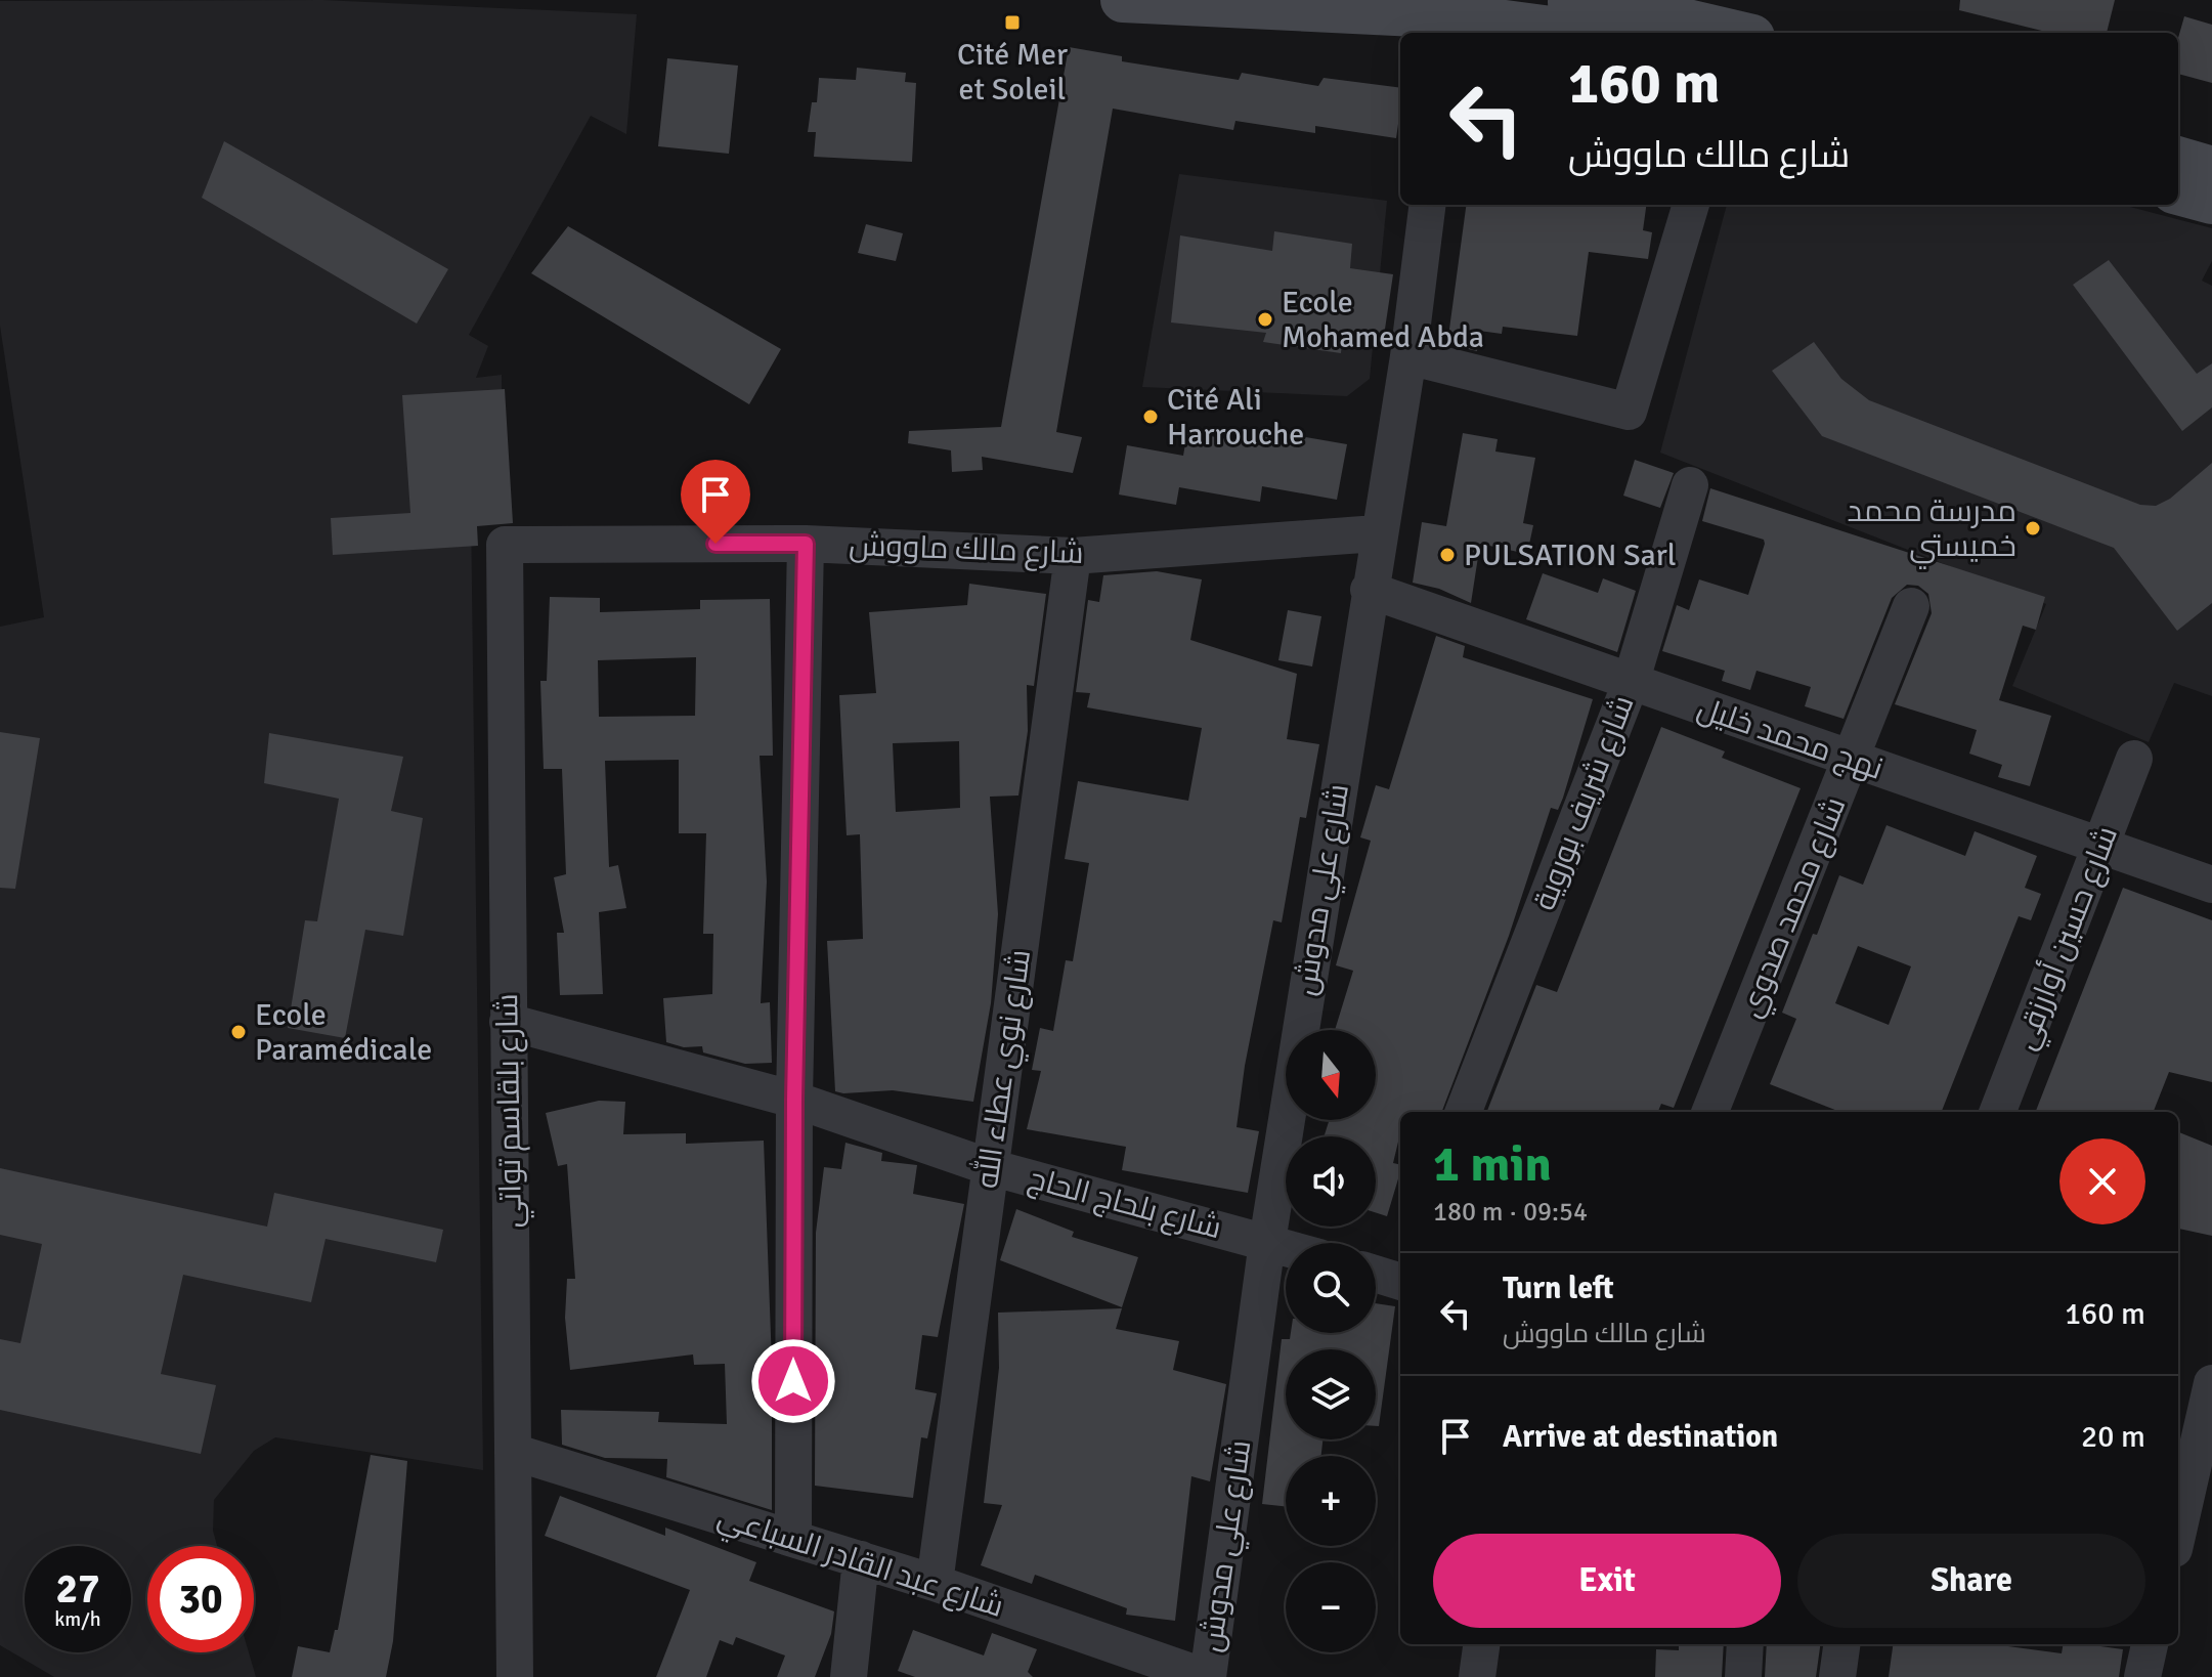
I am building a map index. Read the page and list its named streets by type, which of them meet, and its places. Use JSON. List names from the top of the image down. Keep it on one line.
{"streets":{"street":["شارع مالك ماووش","نهج محمد خليل","شارع شريف بوروية","شارع علي مدوش","شارع محمد صدوي","شارع حسين أوارزقي","شارع نوي عطاء الله","شارع بلقاسم تواتي","شارع بلحاج الحاج","شارع عبد القادر السباعي"]},"crossings":[["شارع مالك ماووش","شارع علي مدوش"],["شارع مالك ماووش","شارع نوي عطاء الله"],["شارع مالك ماووش","شارع بلقاسم تواتي"],["نهج محمد خليل","شارع شريف بوروية"],["نهج محمد خليل","شارع علي مدوش"],["نهج محمد خليل","شارع محمد صدوي"],["نهج محمد خليل","شارع حسين أوارزقي"],["شارع علي مدوش","شارع بلحاج الحاج"],["شارع علي مدوش","شارع عبد القادر السباعي"],["شارع نوي عطاء الله","شارع بلحاج الحاج"],["شارع نوي عطاء الله","شارع عبد القادر السباعي"],["شارع بلقاسم تواتي","شارع بلحاج الحاج"],["شارع بلقاسم تواتي","شارع عبد القادر السباعي"]],"places":{"transit":["Cité Mer et Soleil"],"other":["Ecole Mohamed Abda","Cité Ali Harrouche","مدرسة محمد خميستي","PULSATION Sarl","Ecole Paramédicale"]},"north":"bottom","page":{"turn":["160 m","شارع مالك ماووش"],"map_buttons":["+","−"],"heading":["1 min","180 m · 09:54"],"list":[{"name":"Turn left","note":"شارع مالك ماووش","value":"160 m"},{"name":"Arrive at destination","value":"20 m"}],"buttons":["Exit","Share"],"speed":"27 km/h","limit":"30"}}
